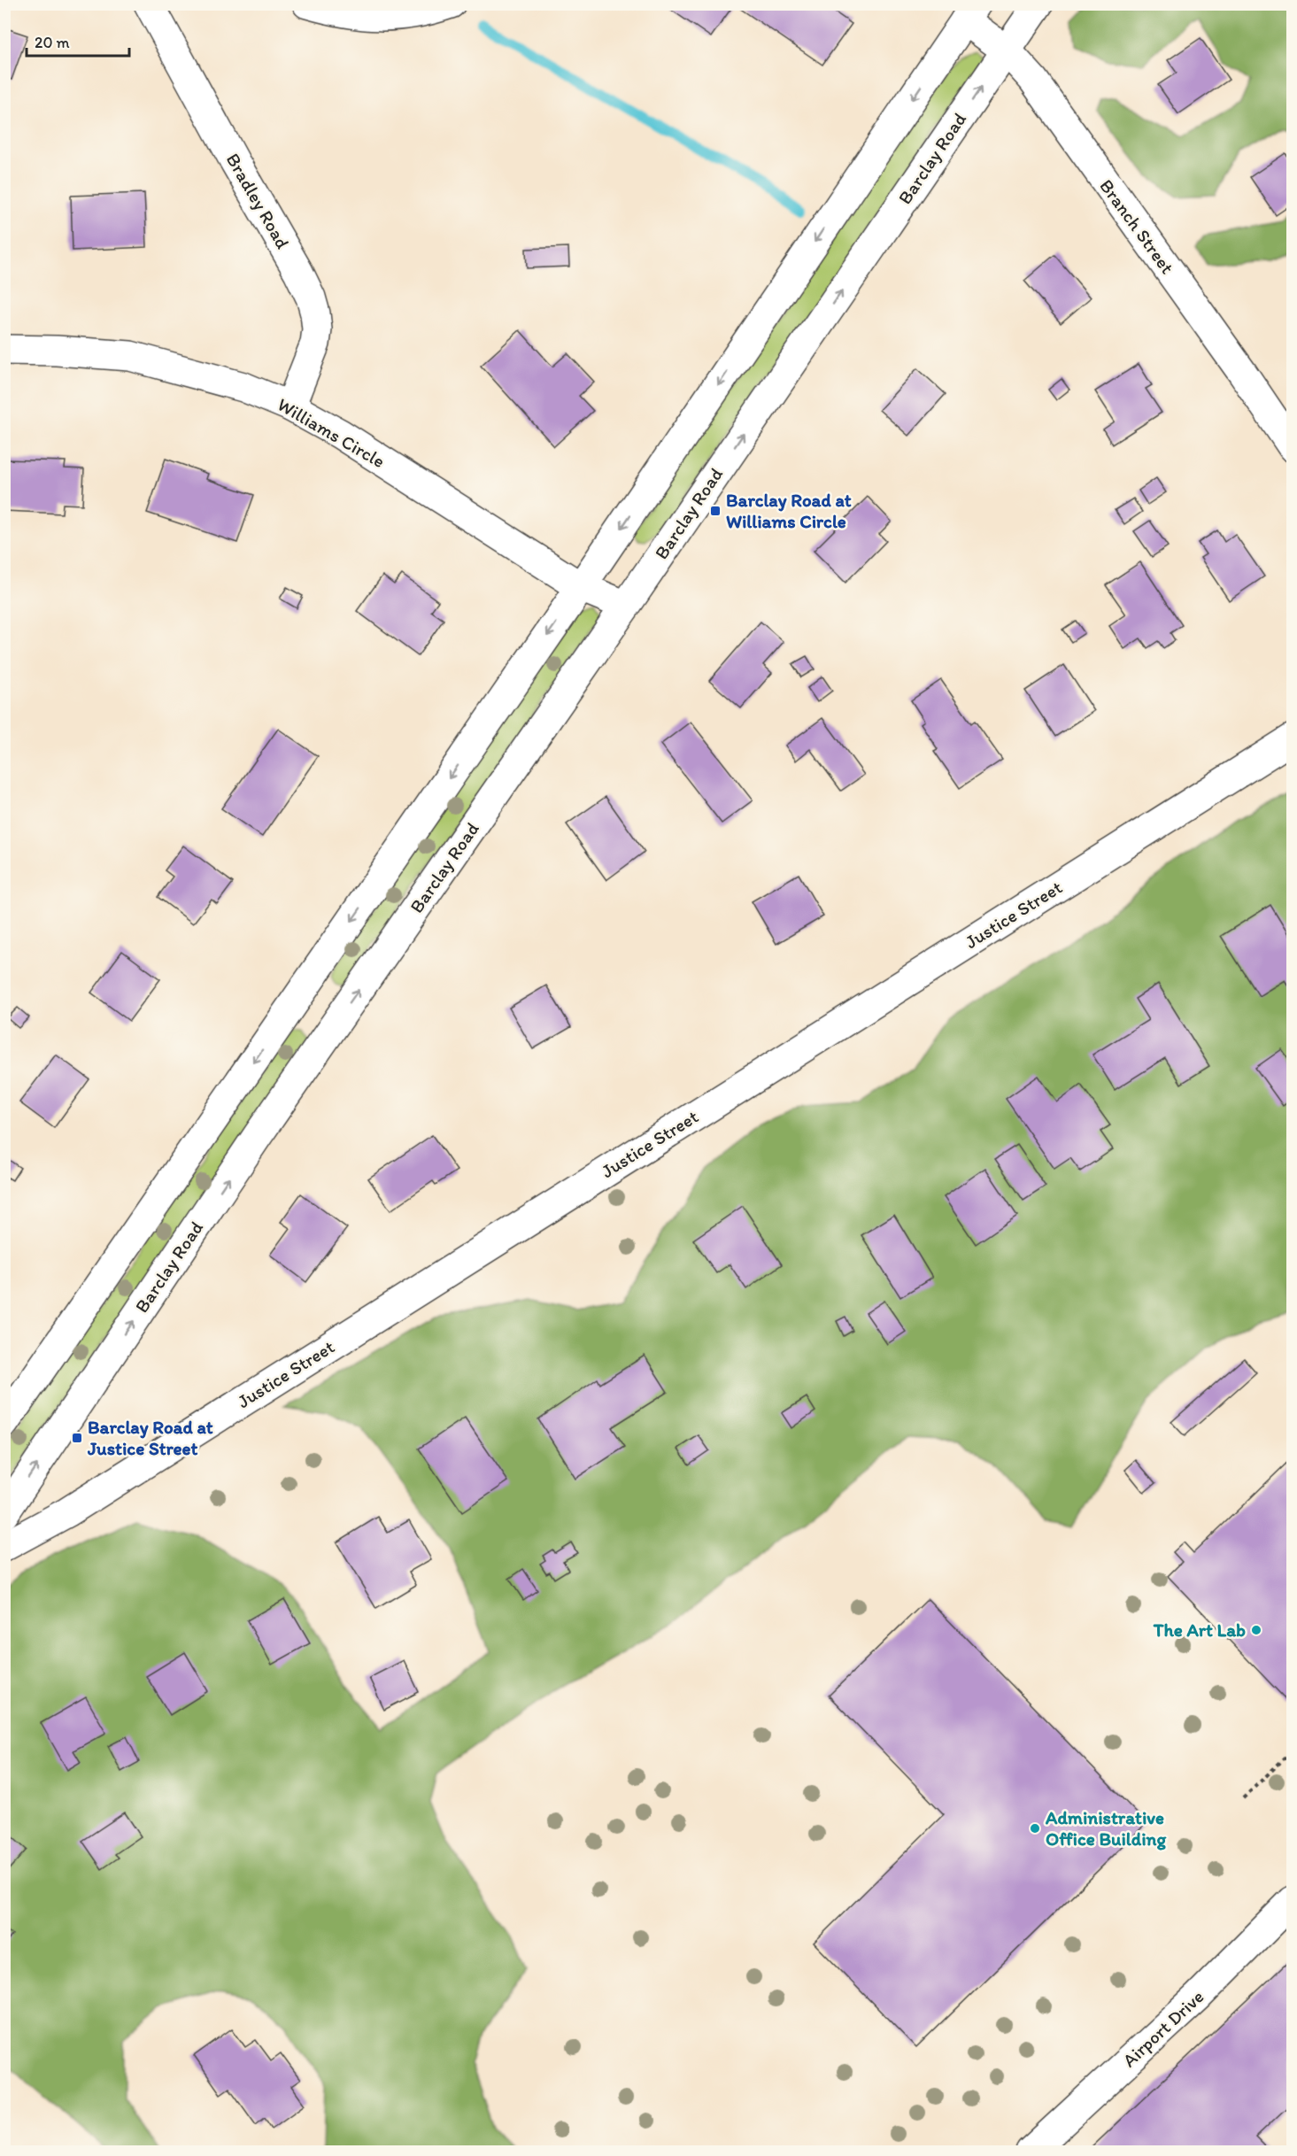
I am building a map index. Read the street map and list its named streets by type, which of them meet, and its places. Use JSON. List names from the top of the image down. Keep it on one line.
{"streets":{"street":["Barclay Road","Bradley Road","Branch Street","Williams Circle","Justice Street","Airport Drive"]},"crossings":[["Barclay Road","Branch Street"],["Barclay Road","Williams Circle"],["Bradley Road","Williams Circle"]],"places":{"transit":["Barclay Road at Williams Circle","Barclay Road at Justice Street"],"other":["The Art Lab","Administrative Office Building"]},"scale_bar":"20 m"}
